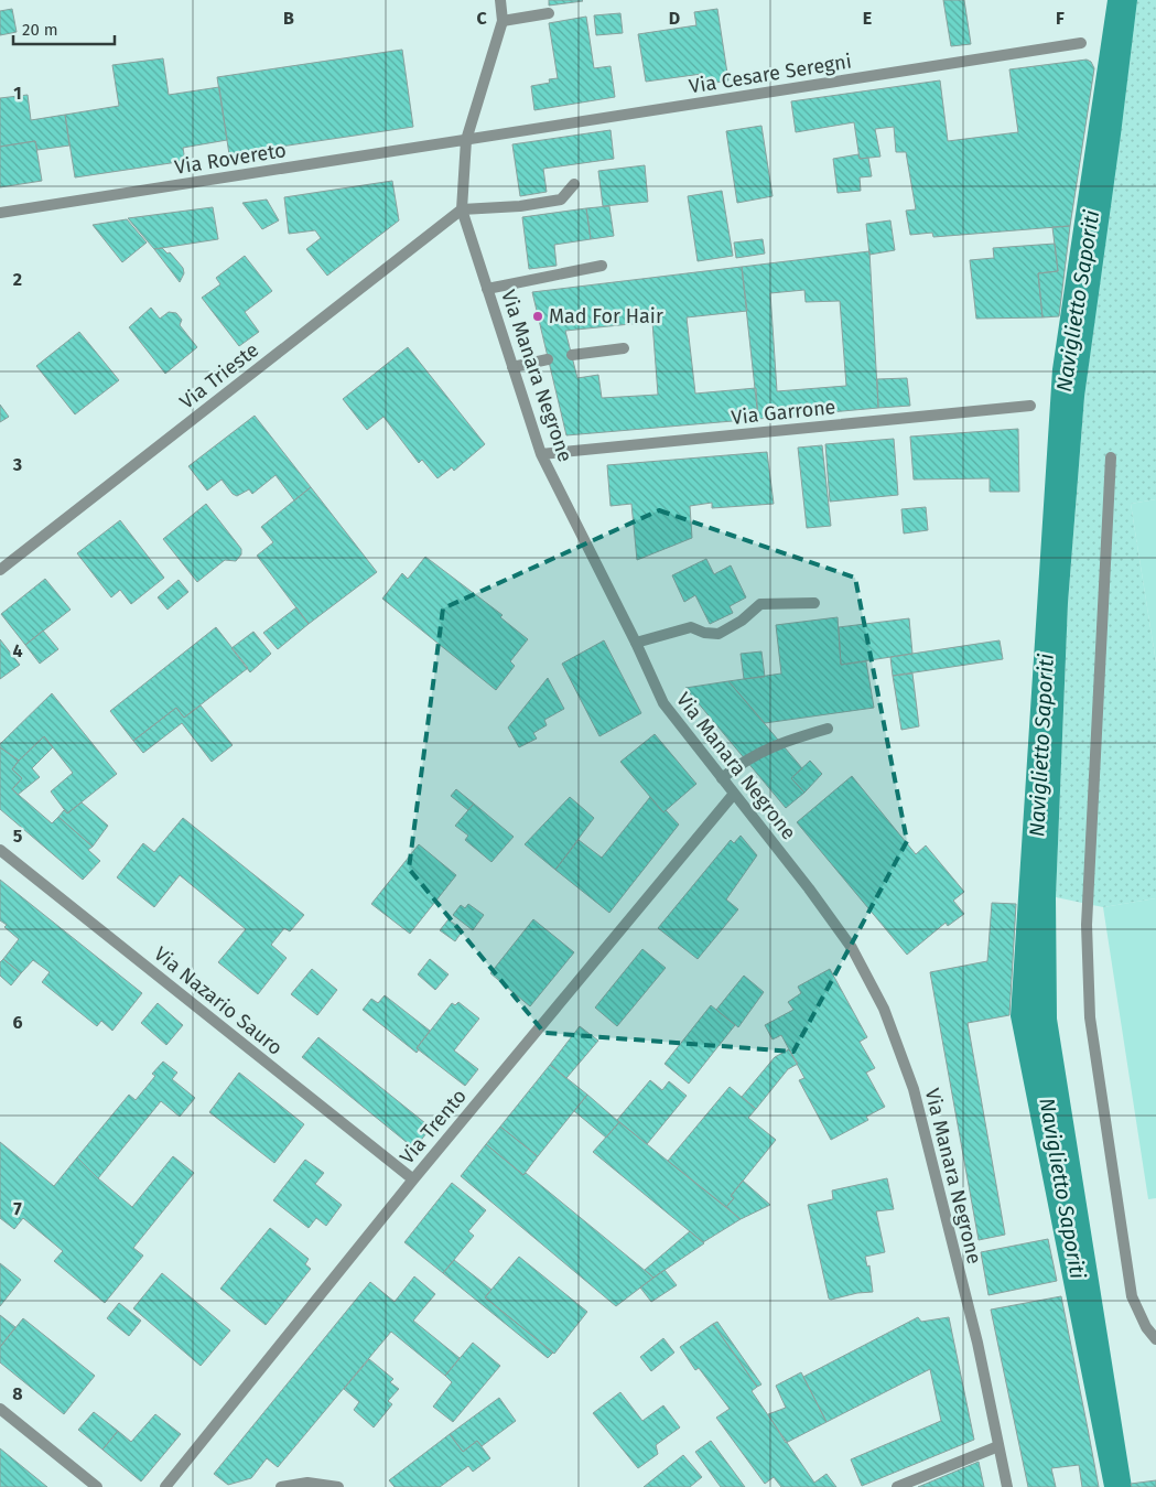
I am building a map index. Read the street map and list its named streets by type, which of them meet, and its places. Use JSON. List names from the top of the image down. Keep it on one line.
{"streets":{"street":["Via Cesare Seregni","Via Rovereto","Via Trieste","Via Manara Negrone","Via Garrone","Via Nazario Sauro","Via Trento"]},"crossings":[["Via Cesare Seregni","Via Rovereto"],["Via Cesare Seregni","Via Manara Negrone"],["Via Rovereto","Via Manara Negrone"],["Via Trieste","Via Manara Negrone"],["Via Manara Negrone","Via Garrone"],["Via Manara Negrone","Via Trento"],["Via Nazario Sauro","Via Trento"]],"water":["Naviglietto Saporiti"],"places":["Mad For Hair"],"scale_bar":"20 m","grid":{"columns":["B","C","D","E","F"],"rows":["1","2","3","4","5","6","7","8"]}}
